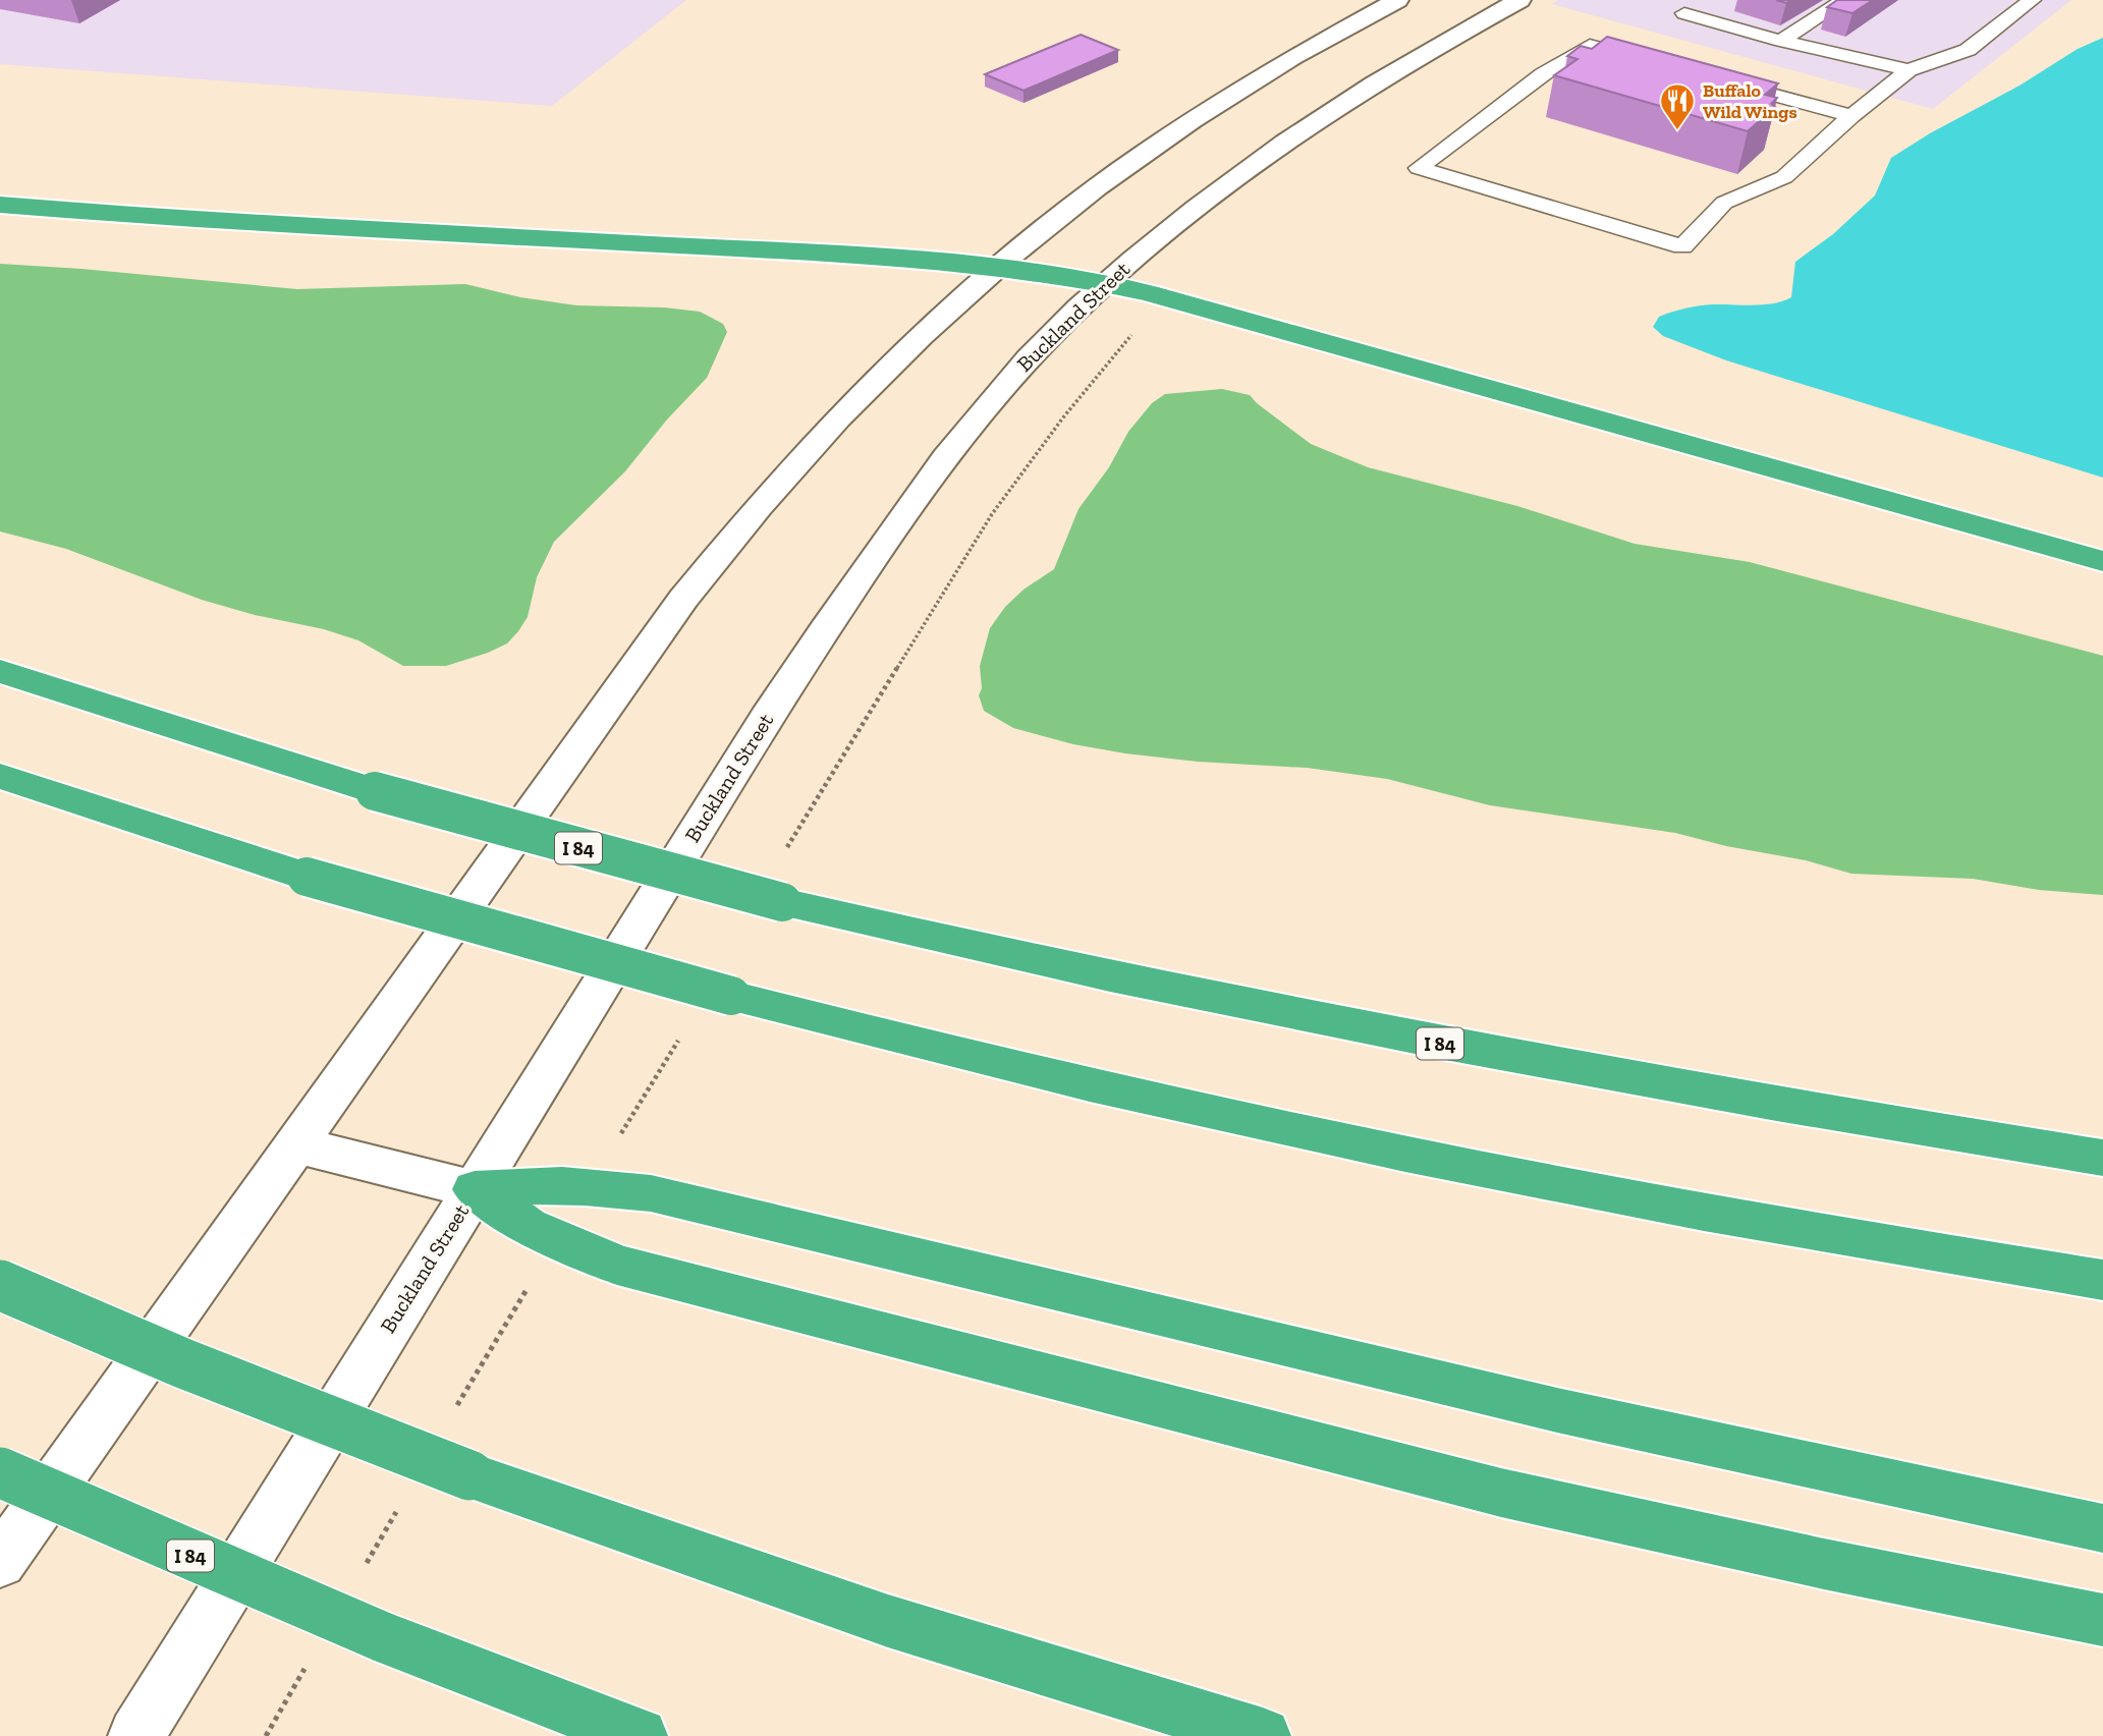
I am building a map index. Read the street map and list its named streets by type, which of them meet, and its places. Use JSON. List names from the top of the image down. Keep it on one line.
{"streets":{"highway":["I 84"],"main road":["Buckland Street"]},"places":{"restaurant":["Buffalo Wild Wings"]}}
